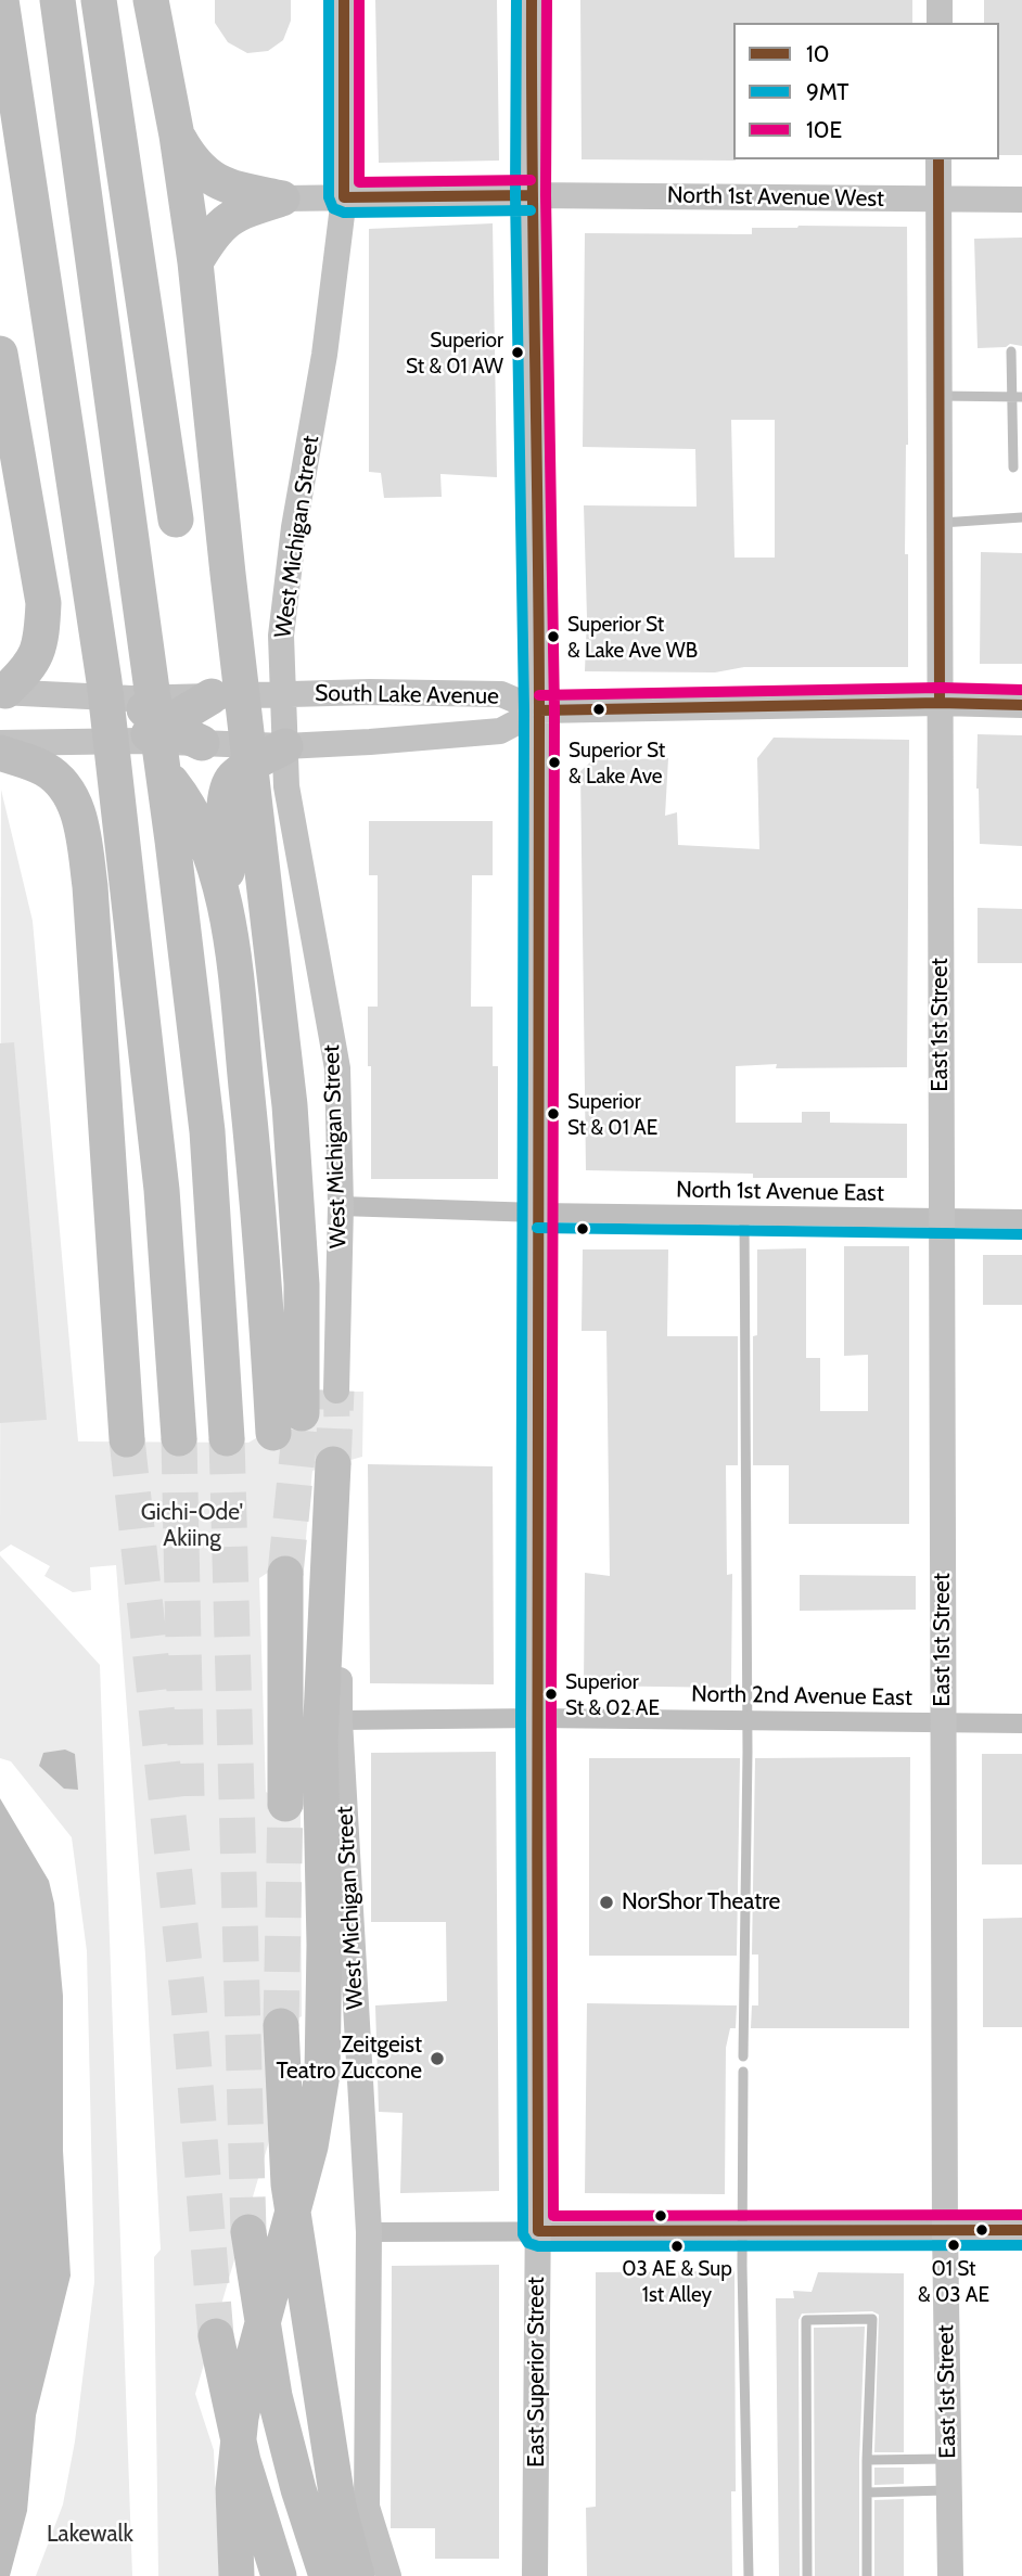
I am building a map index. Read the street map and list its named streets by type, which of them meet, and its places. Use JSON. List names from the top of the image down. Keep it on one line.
{"streets":{"street":["North 1st Avenue West","West Michigan Street","South Lake Avenue","East 1st Street","North 1st Avenue East","North 2nd Avenue East","East Superior Street"]},"crossings":[["North 1st Avenue West","West Michigan Street"],["North 1st Avenue West","East 1st Street"],["North 1st Avenue West","East Superior Street"],["West Michigan Street","North 1st Avenue East"],["West Michigan Street","North 2nd Avenue East"],["South Lake Avenue","East Superior Street"],["East 1st Street","North 1st Avenue East"],["East 1st Street","North 2nd Avenue East"],["North 1st Avenue East","East Superior Street"],["North 2nd Avenue East","East Superior Street"]],"parks":["Gichi-Ode' Akiing","Lakewalk"],"places":["Superior St & 01 AW","Superior St & Lake Ave WB","Superior St & Lake Ave","Superior St & 01 AE","Superior St & 02 AE","NorShor Theatre","Zeitgeist Teatro Zuccone","01 St & 03 AE","03 AE & Sup 1st Alley"],"lines":["transit line 10","transit line 9MT","transit line 10E"],"legend":["10","9MT","10E"]}
